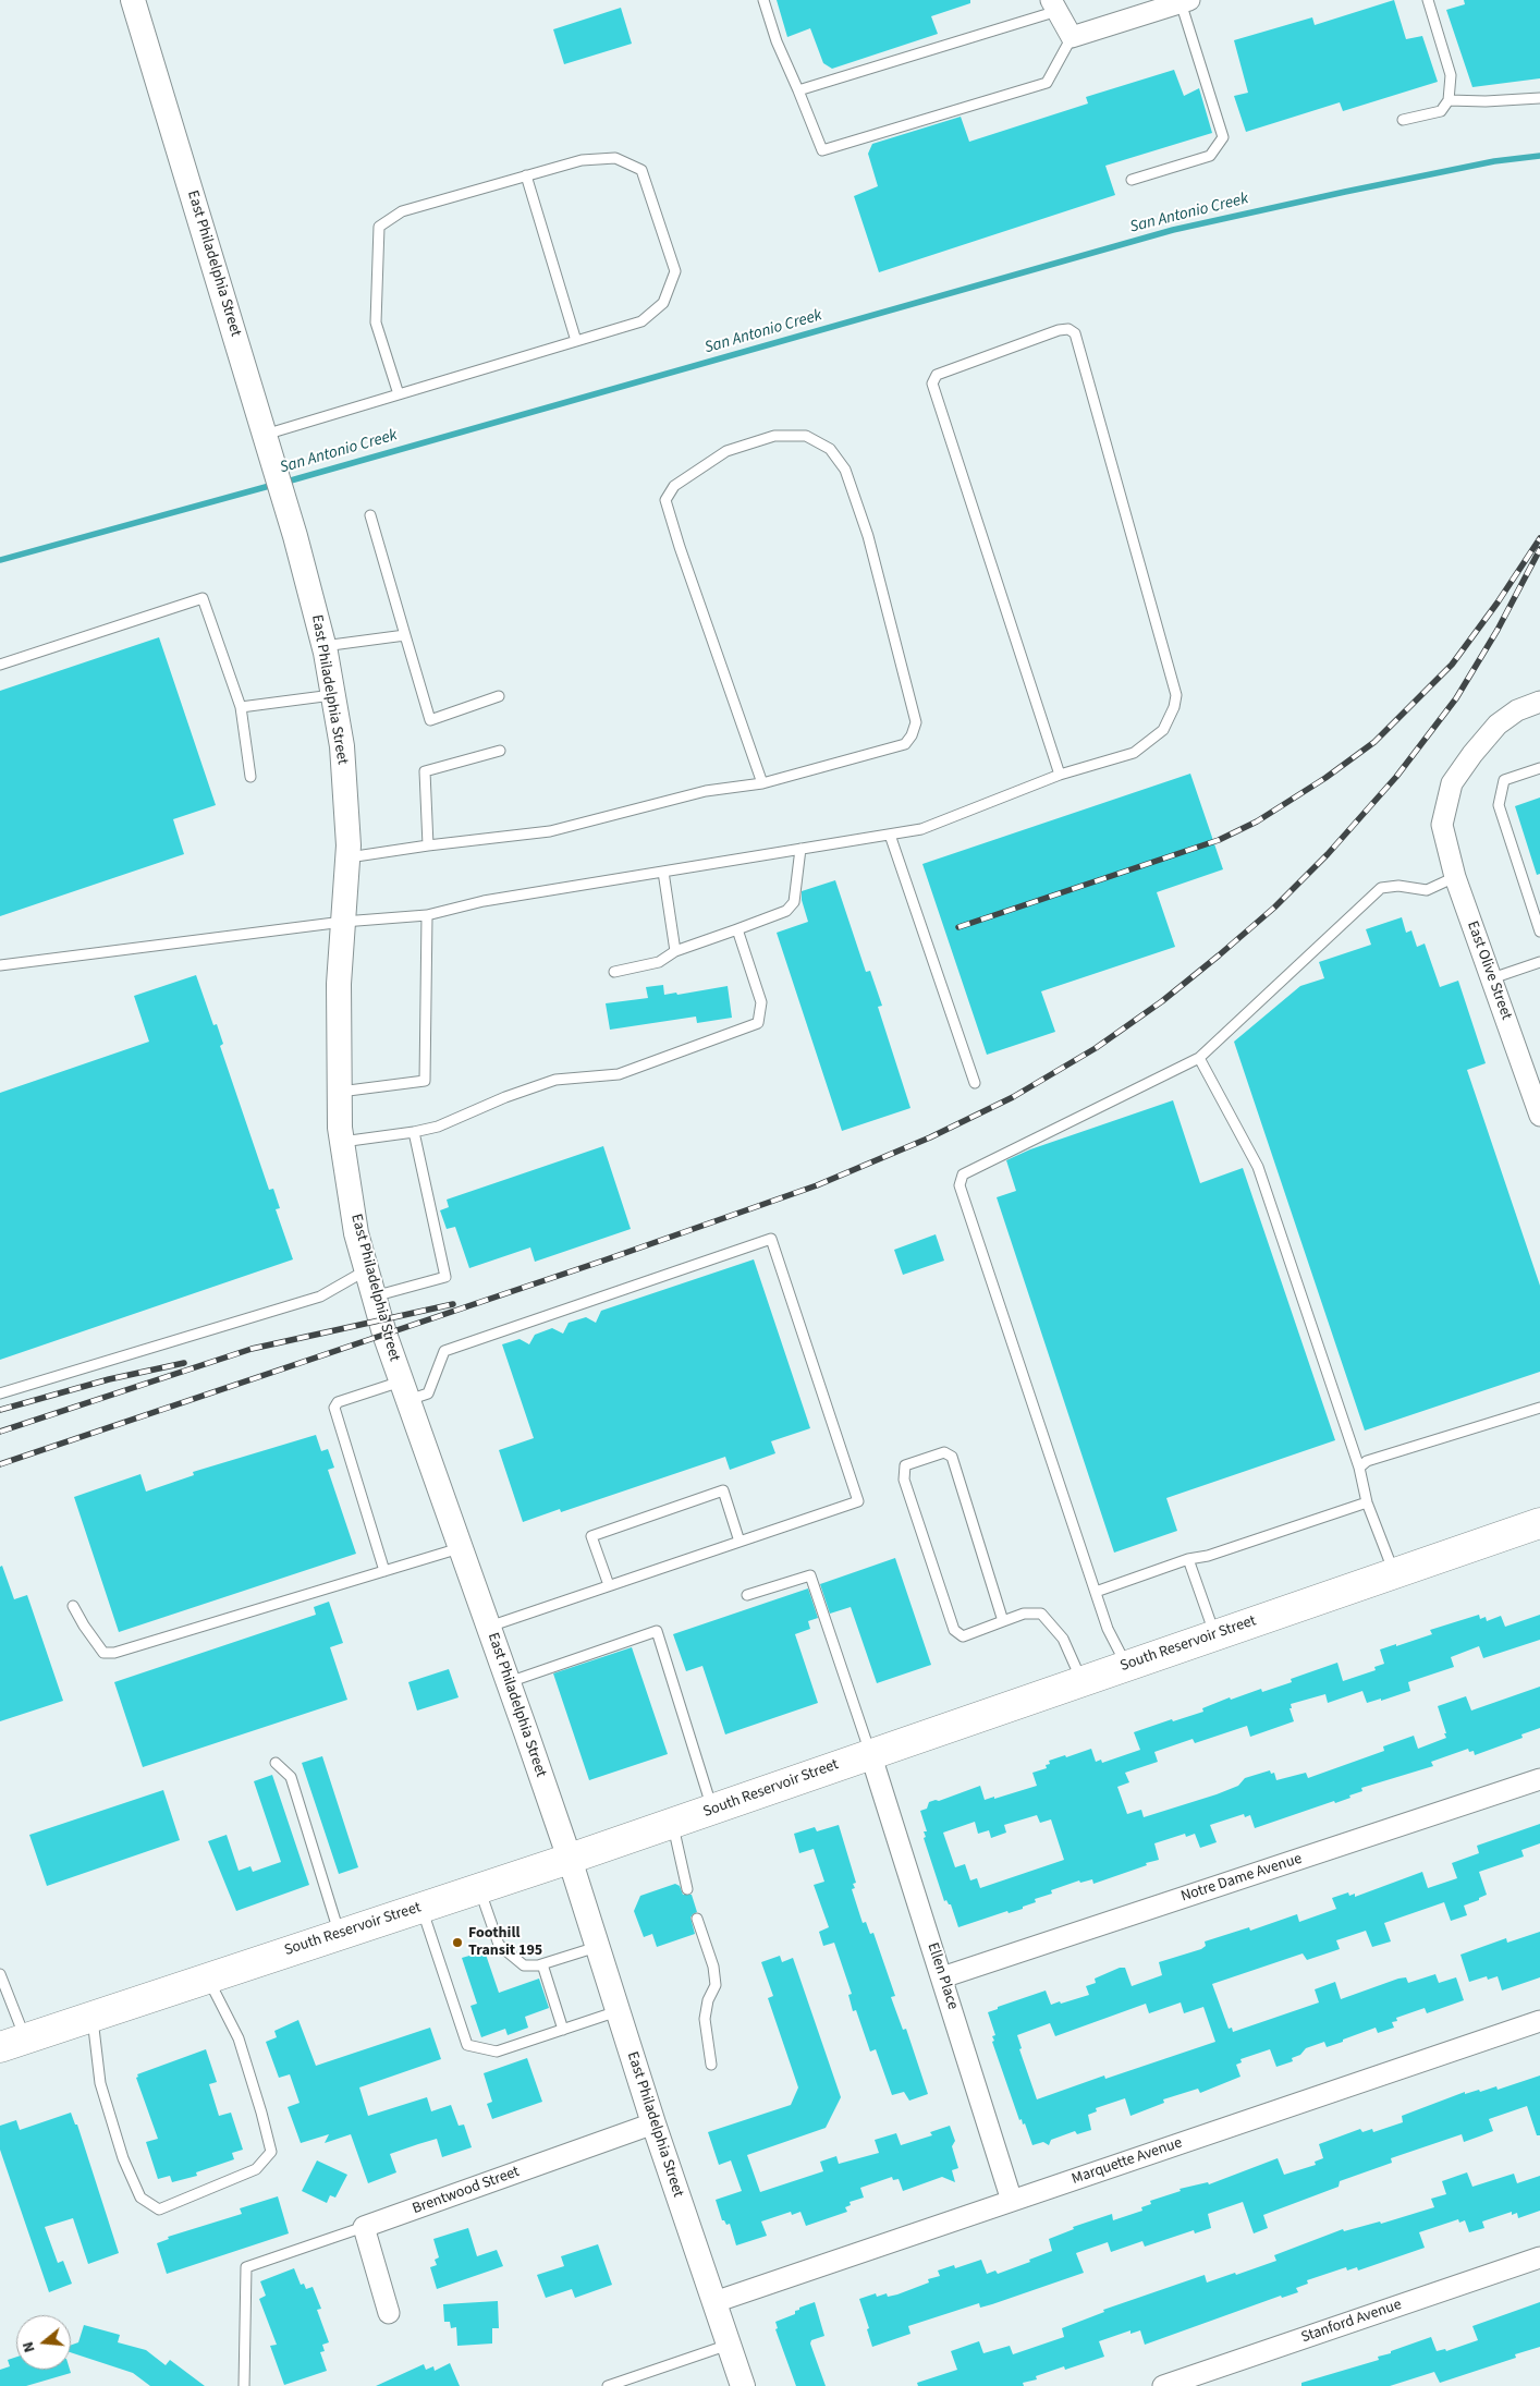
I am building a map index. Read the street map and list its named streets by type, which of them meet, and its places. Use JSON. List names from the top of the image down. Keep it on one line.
{"streets":{"main road":["South Reservoir Street"],"street":["East Philadelphia Street","East Olive Street","Notre Dame Avenue","Ellen Place","Marquette Avenue","Brentwood Street","Stanford Avenue"]},"crossings":[["East Philadelphia Street","South Reservoir Street"],["East Philadelphia Street","Marquette Avenue"],["East Philadelphia Street","Brentwood Street"],["South Reservoir Street","Ellen Place"],["Notre Dame Avenue","Ellen Place"],["Ellen Place","Marquette Avenue"]],"water":["San Antonio Creek"],"places":["Foothill Transit 195"],"north":"left"}
